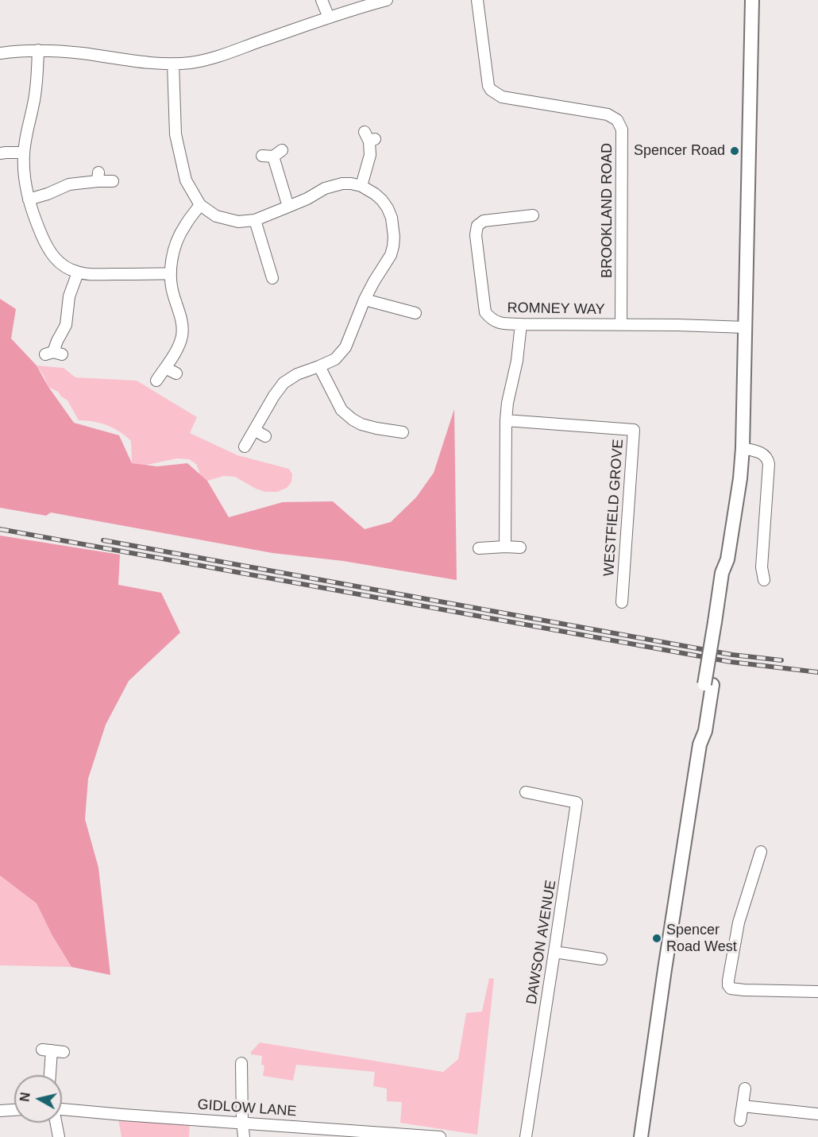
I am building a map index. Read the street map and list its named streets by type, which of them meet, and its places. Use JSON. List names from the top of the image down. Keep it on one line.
{"streets":{"street":["BROOKLAND ROAD","ROMNEY WAY","WESTFIELD GROVE","DAWSON AVENUE","GIDLOW LANE"]},"crossings":[["BROOKLAND ROAD","ROMNEY WAY"]],"places":["Spencer Road","Spencer Road West"],"north":"left"}
